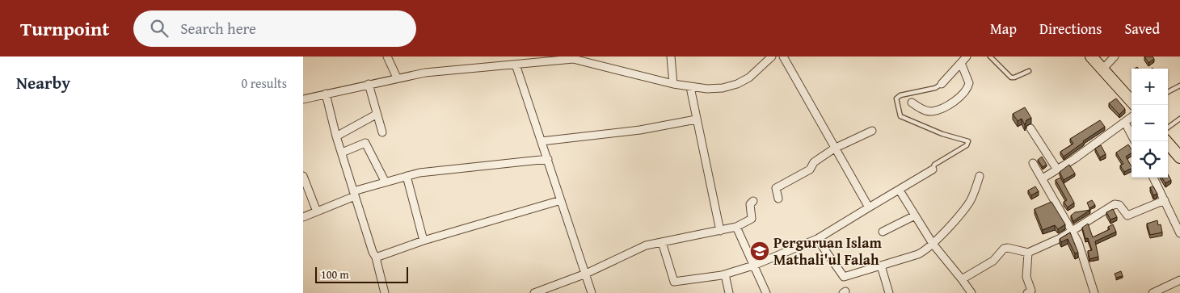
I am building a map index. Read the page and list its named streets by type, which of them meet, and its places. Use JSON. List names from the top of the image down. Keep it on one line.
{"places":{"school or university":["Perguruan Islam Mathali'ul Falah"]},"scale_bar":"100 m","page":{"header":"Turnpoint","search":"Search here","nav":["Map","Directions","Saved"],"heading":["Nearby","0 results"],"map_buttons":["+","−"],"scale":"100 m"}}
